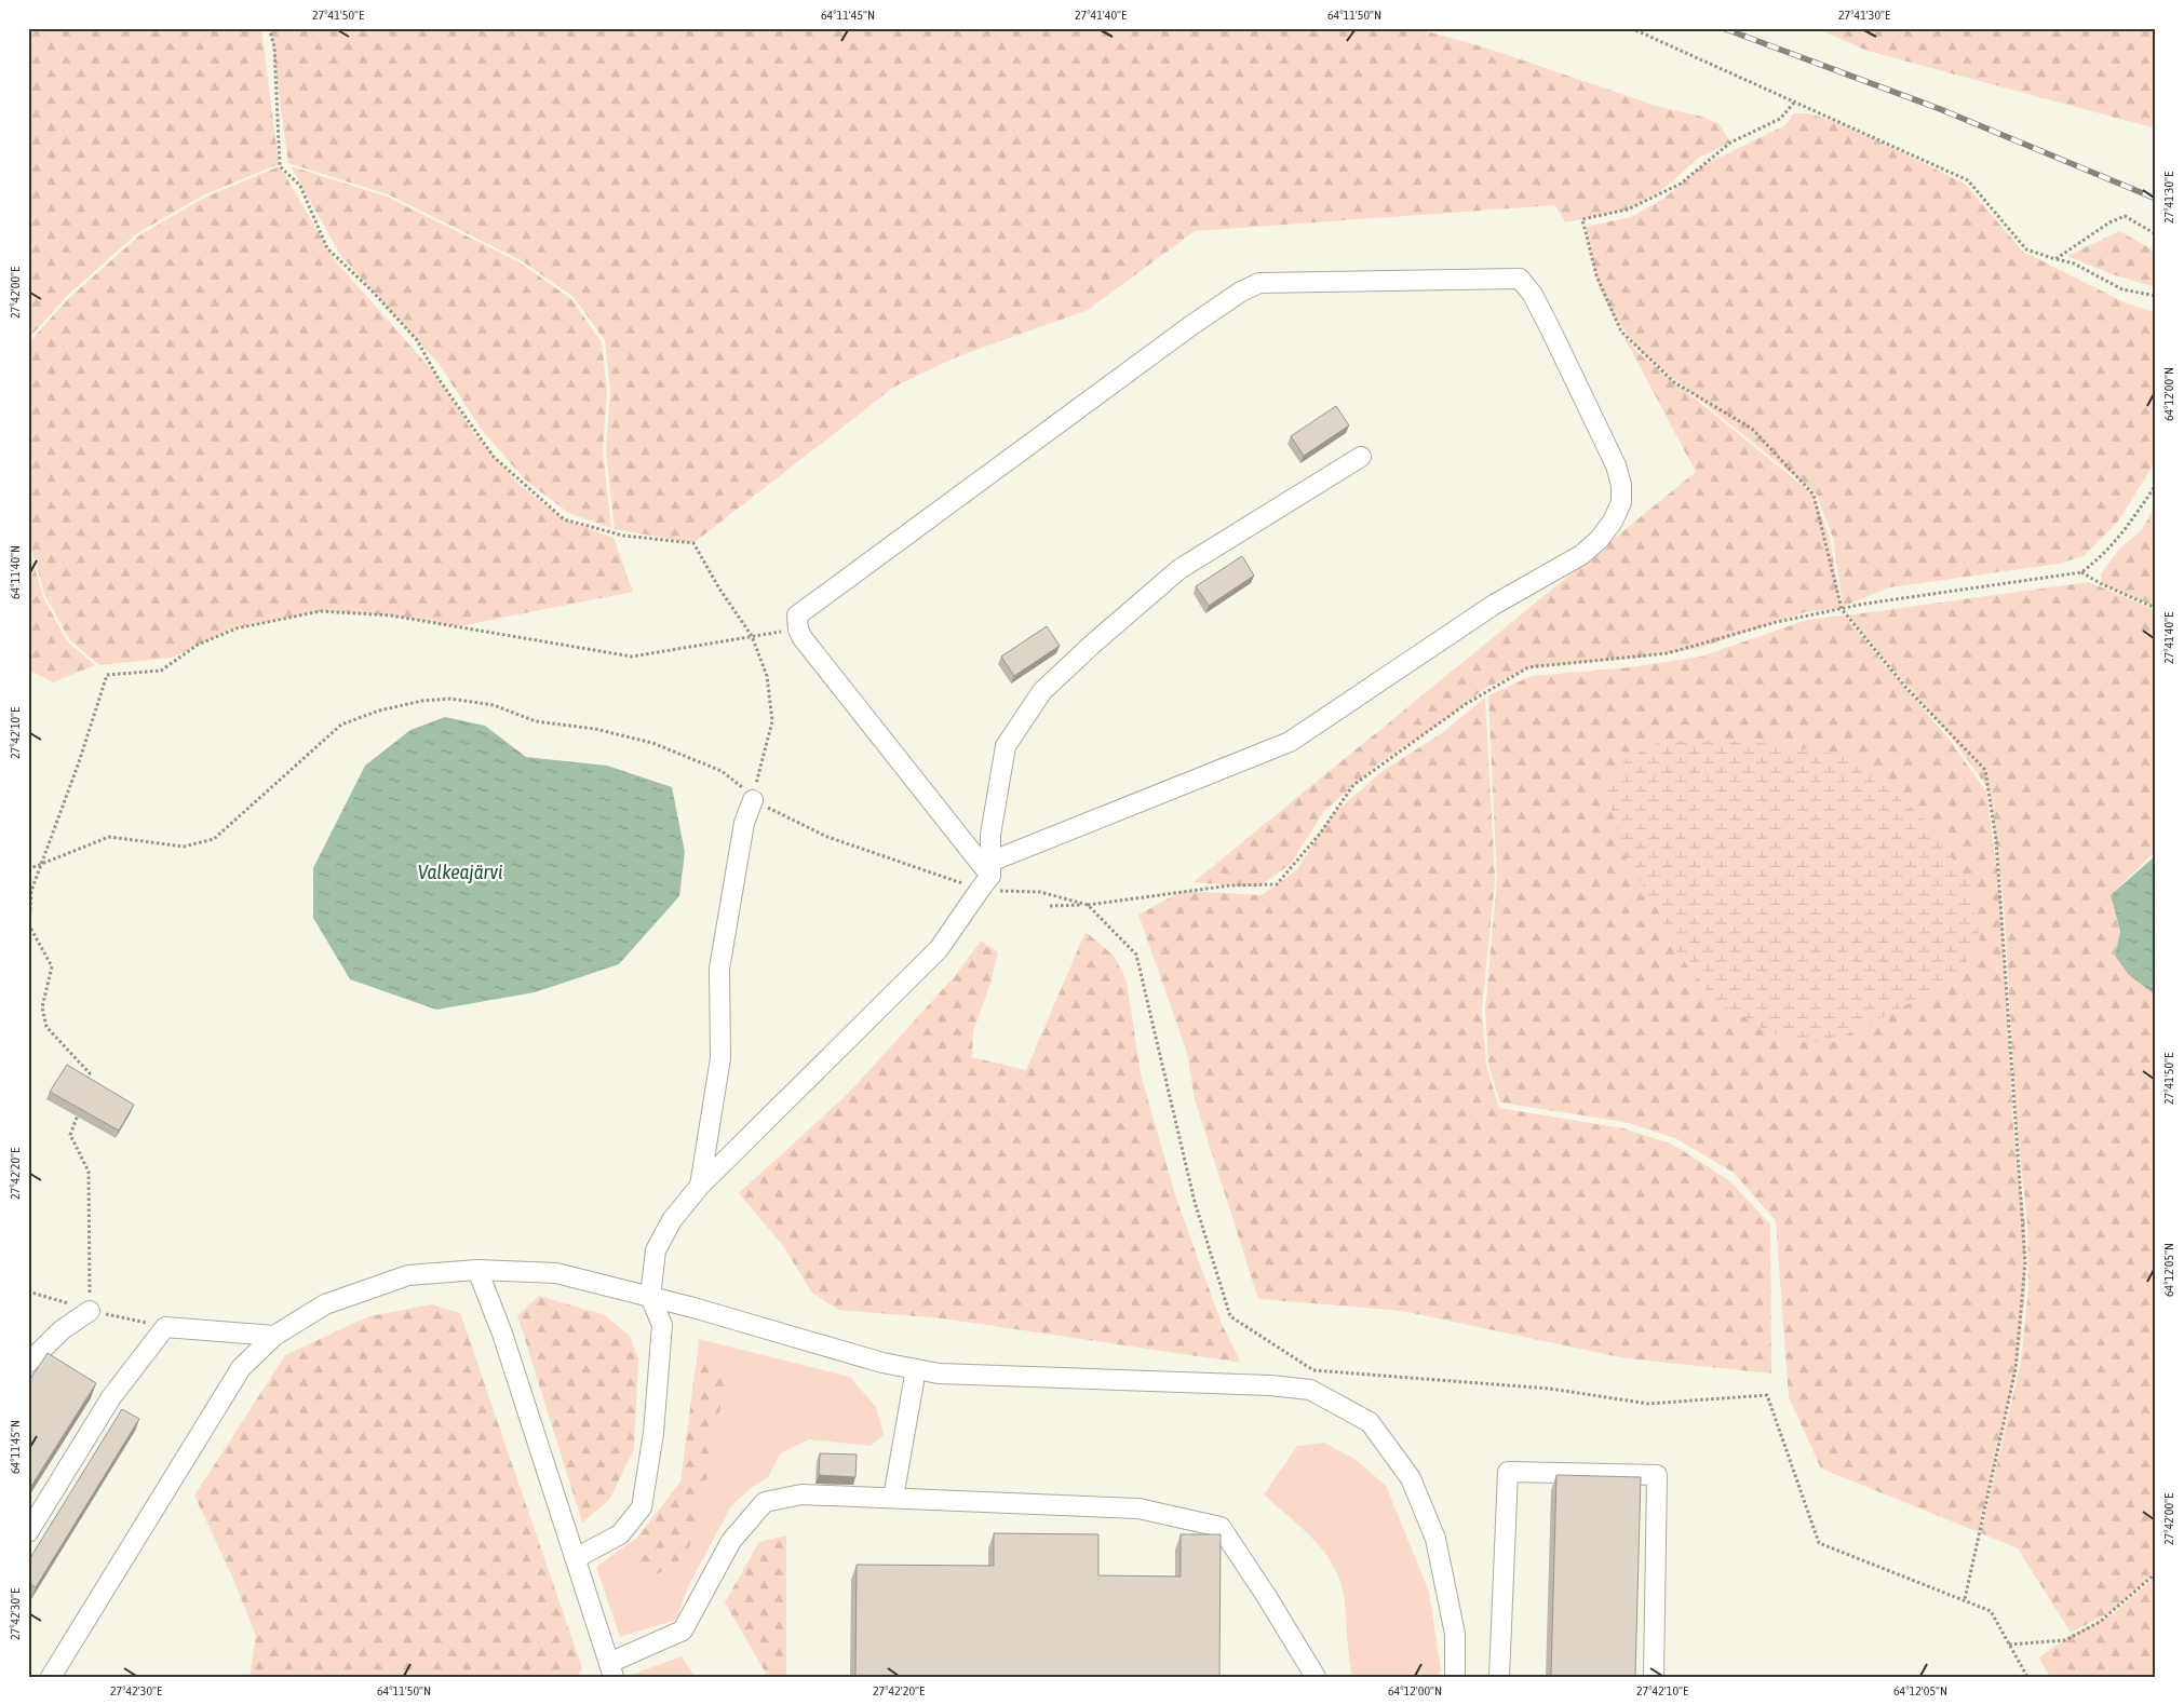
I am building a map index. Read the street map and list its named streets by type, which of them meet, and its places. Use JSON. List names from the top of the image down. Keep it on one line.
{"water":["Valkeajärvi"],"coordinates":["27°41'50\"E","64°11'45\"N","27°41'40\"E","64°11'50\"N","27°41'30\"E","27°42'00\"E","64°12'00\"N","64°11'40\"N","27°42'10\"E","27°42'20\"E","64°12'05\"N","27°42'30\"E"]}
